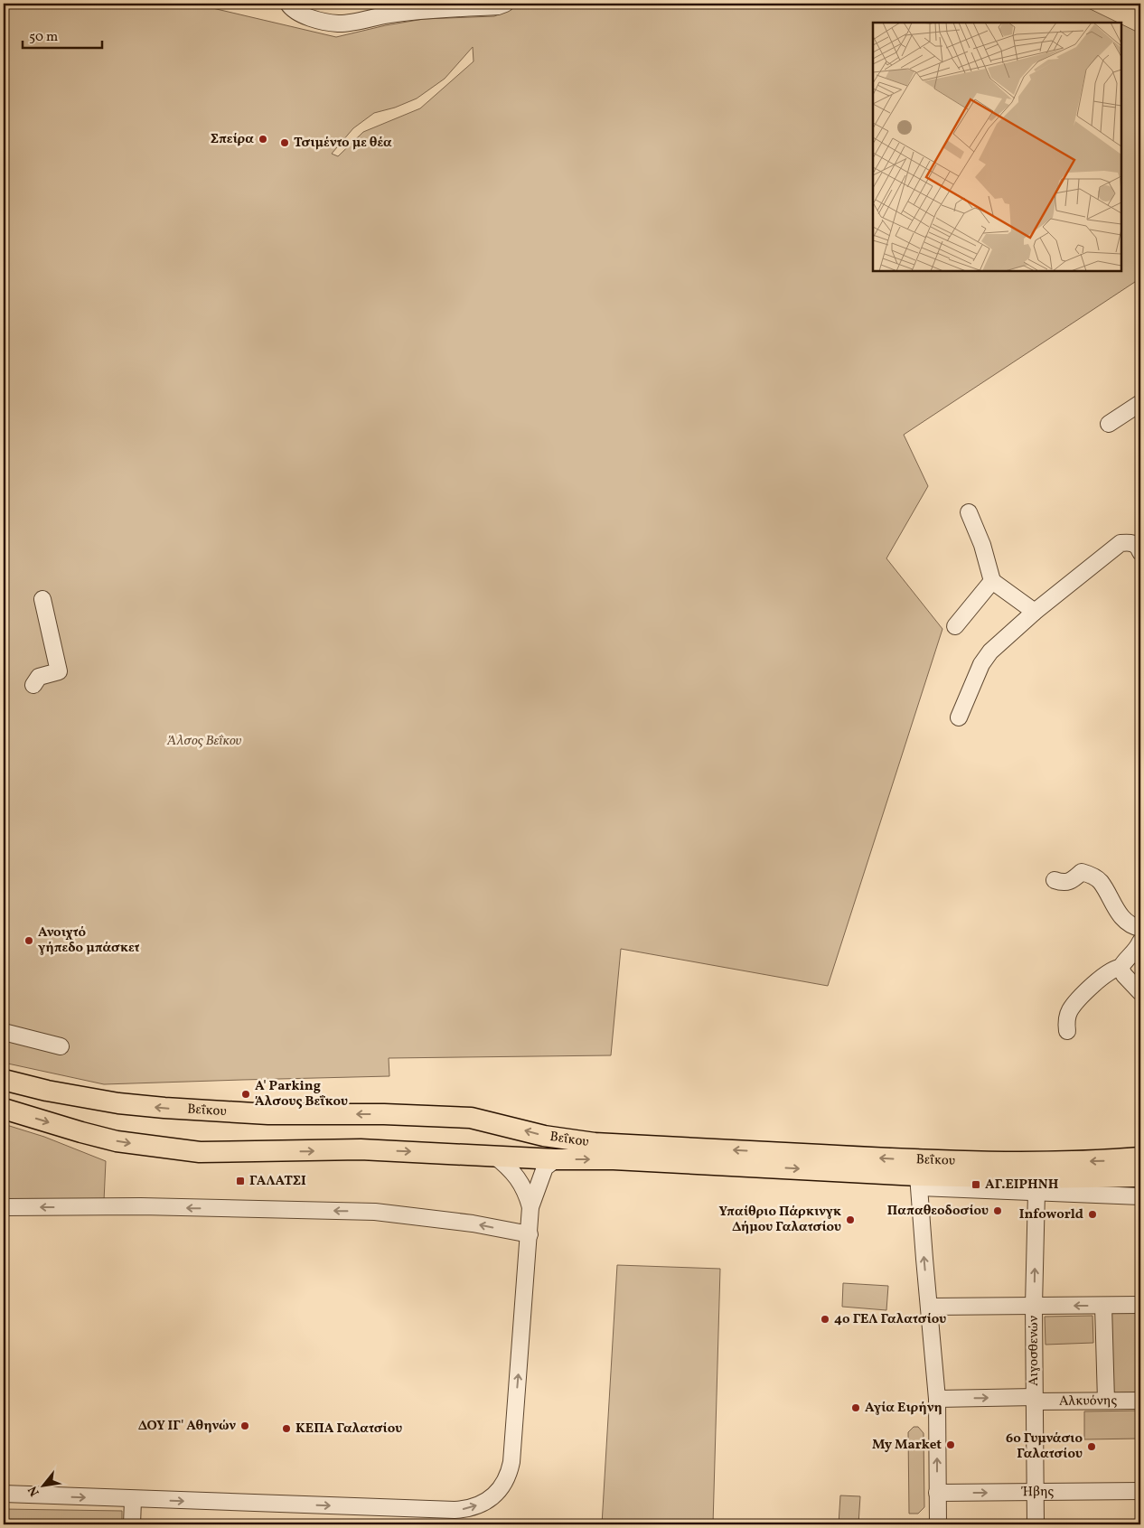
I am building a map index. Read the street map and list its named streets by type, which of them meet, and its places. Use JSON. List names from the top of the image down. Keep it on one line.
{"streets":{"main road":["Βεΐκου"],"street":["Αιγοσθενών","Αλκυόνης","Ήβης"]},"crossings":[["Βεΐκου","Αιγοσθενών"],["Αιγοσθενών","Αλκυόνης"],["Αιγοσθενών","Ήβης"]],"one_way":["Ήβης"],"parks":["Άλσος Βεΐκου"],"places":{"other":["Σπείρα","Τσιμέντο με θέα","Ανοιχτό γήπεδο μπάσκετ","Α' Parking Άλσους Βεΐκου","Παπαθεοδοσίου","Infoworld","Υπαίθριο Πάρκινγκ Δήμου Γαλατσίου","4ο ΓΕΛ Γαλατσίου","Αγία Ειρήνη","ΔΟΥ ΙΓ' Αθηνών","ΚΕΠΑ Γαλατσίου","My Market","6ο Γυμνάσιο Γαλατσίου"],"transit":["ΓΑΛΑΤΣΙ","ΑΓ.ΕΙΡΗΝΗ"]},"scale_bar":"50 m","north":"bottom left"}
